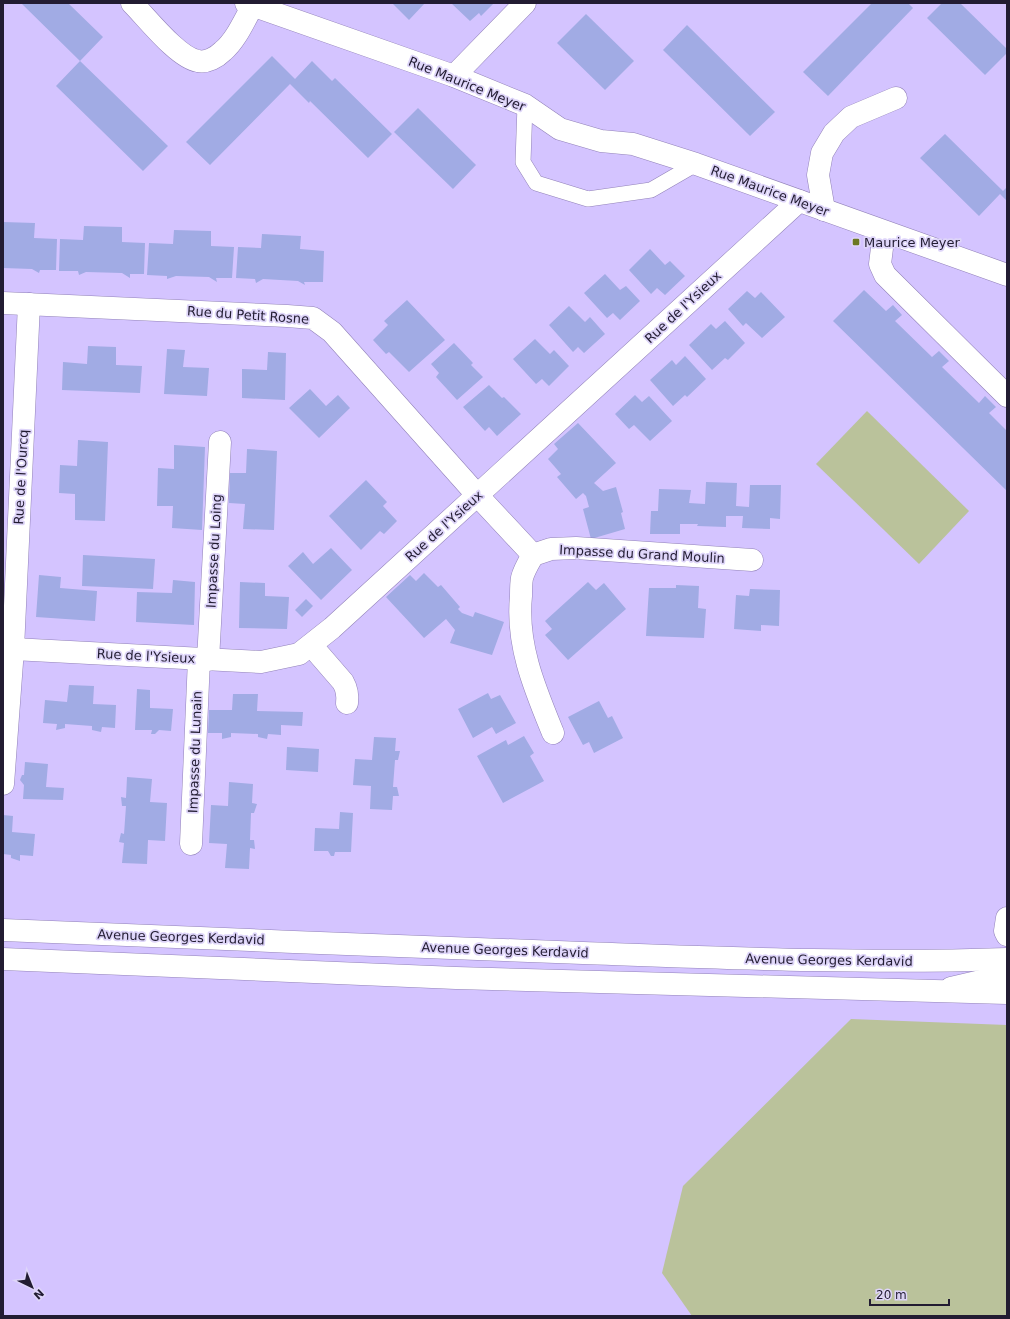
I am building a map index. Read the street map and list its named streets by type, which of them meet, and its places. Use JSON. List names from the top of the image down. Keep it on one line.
{"streets":{"street":["Rue Maurice Meyer","Rue de l'Ysieux","Rue du Petit Rosne","Rue de l'Ourcq","Impasse du Loing","Impasse du Grand Moulin","Impasse du Lunain","Avenue Georges Kerdavid"]},"crossings":[["Rue Maurice Meyer","Rue de l'Ysieux"],["Rue de l'Ysieux","Rue du Petit Rosne"],["Rue de l'Ysieux","Rue de l'Ourcq"],["Rue de l'Ysieux","Impasse du Loing"],["Rue de l'Ysieux","Impasse du Lunain"],["Rue du Petit Rosne","Rue de l'Ourcq"],["Rue du Petit Rosne","Impasse du Grand Moulin"],["Impasse du Loing","Impasse du Lunain"]],"places":{"transit":["Maurice Meyer"]},"scale_bar":"20 m","north":"bottom right"}
